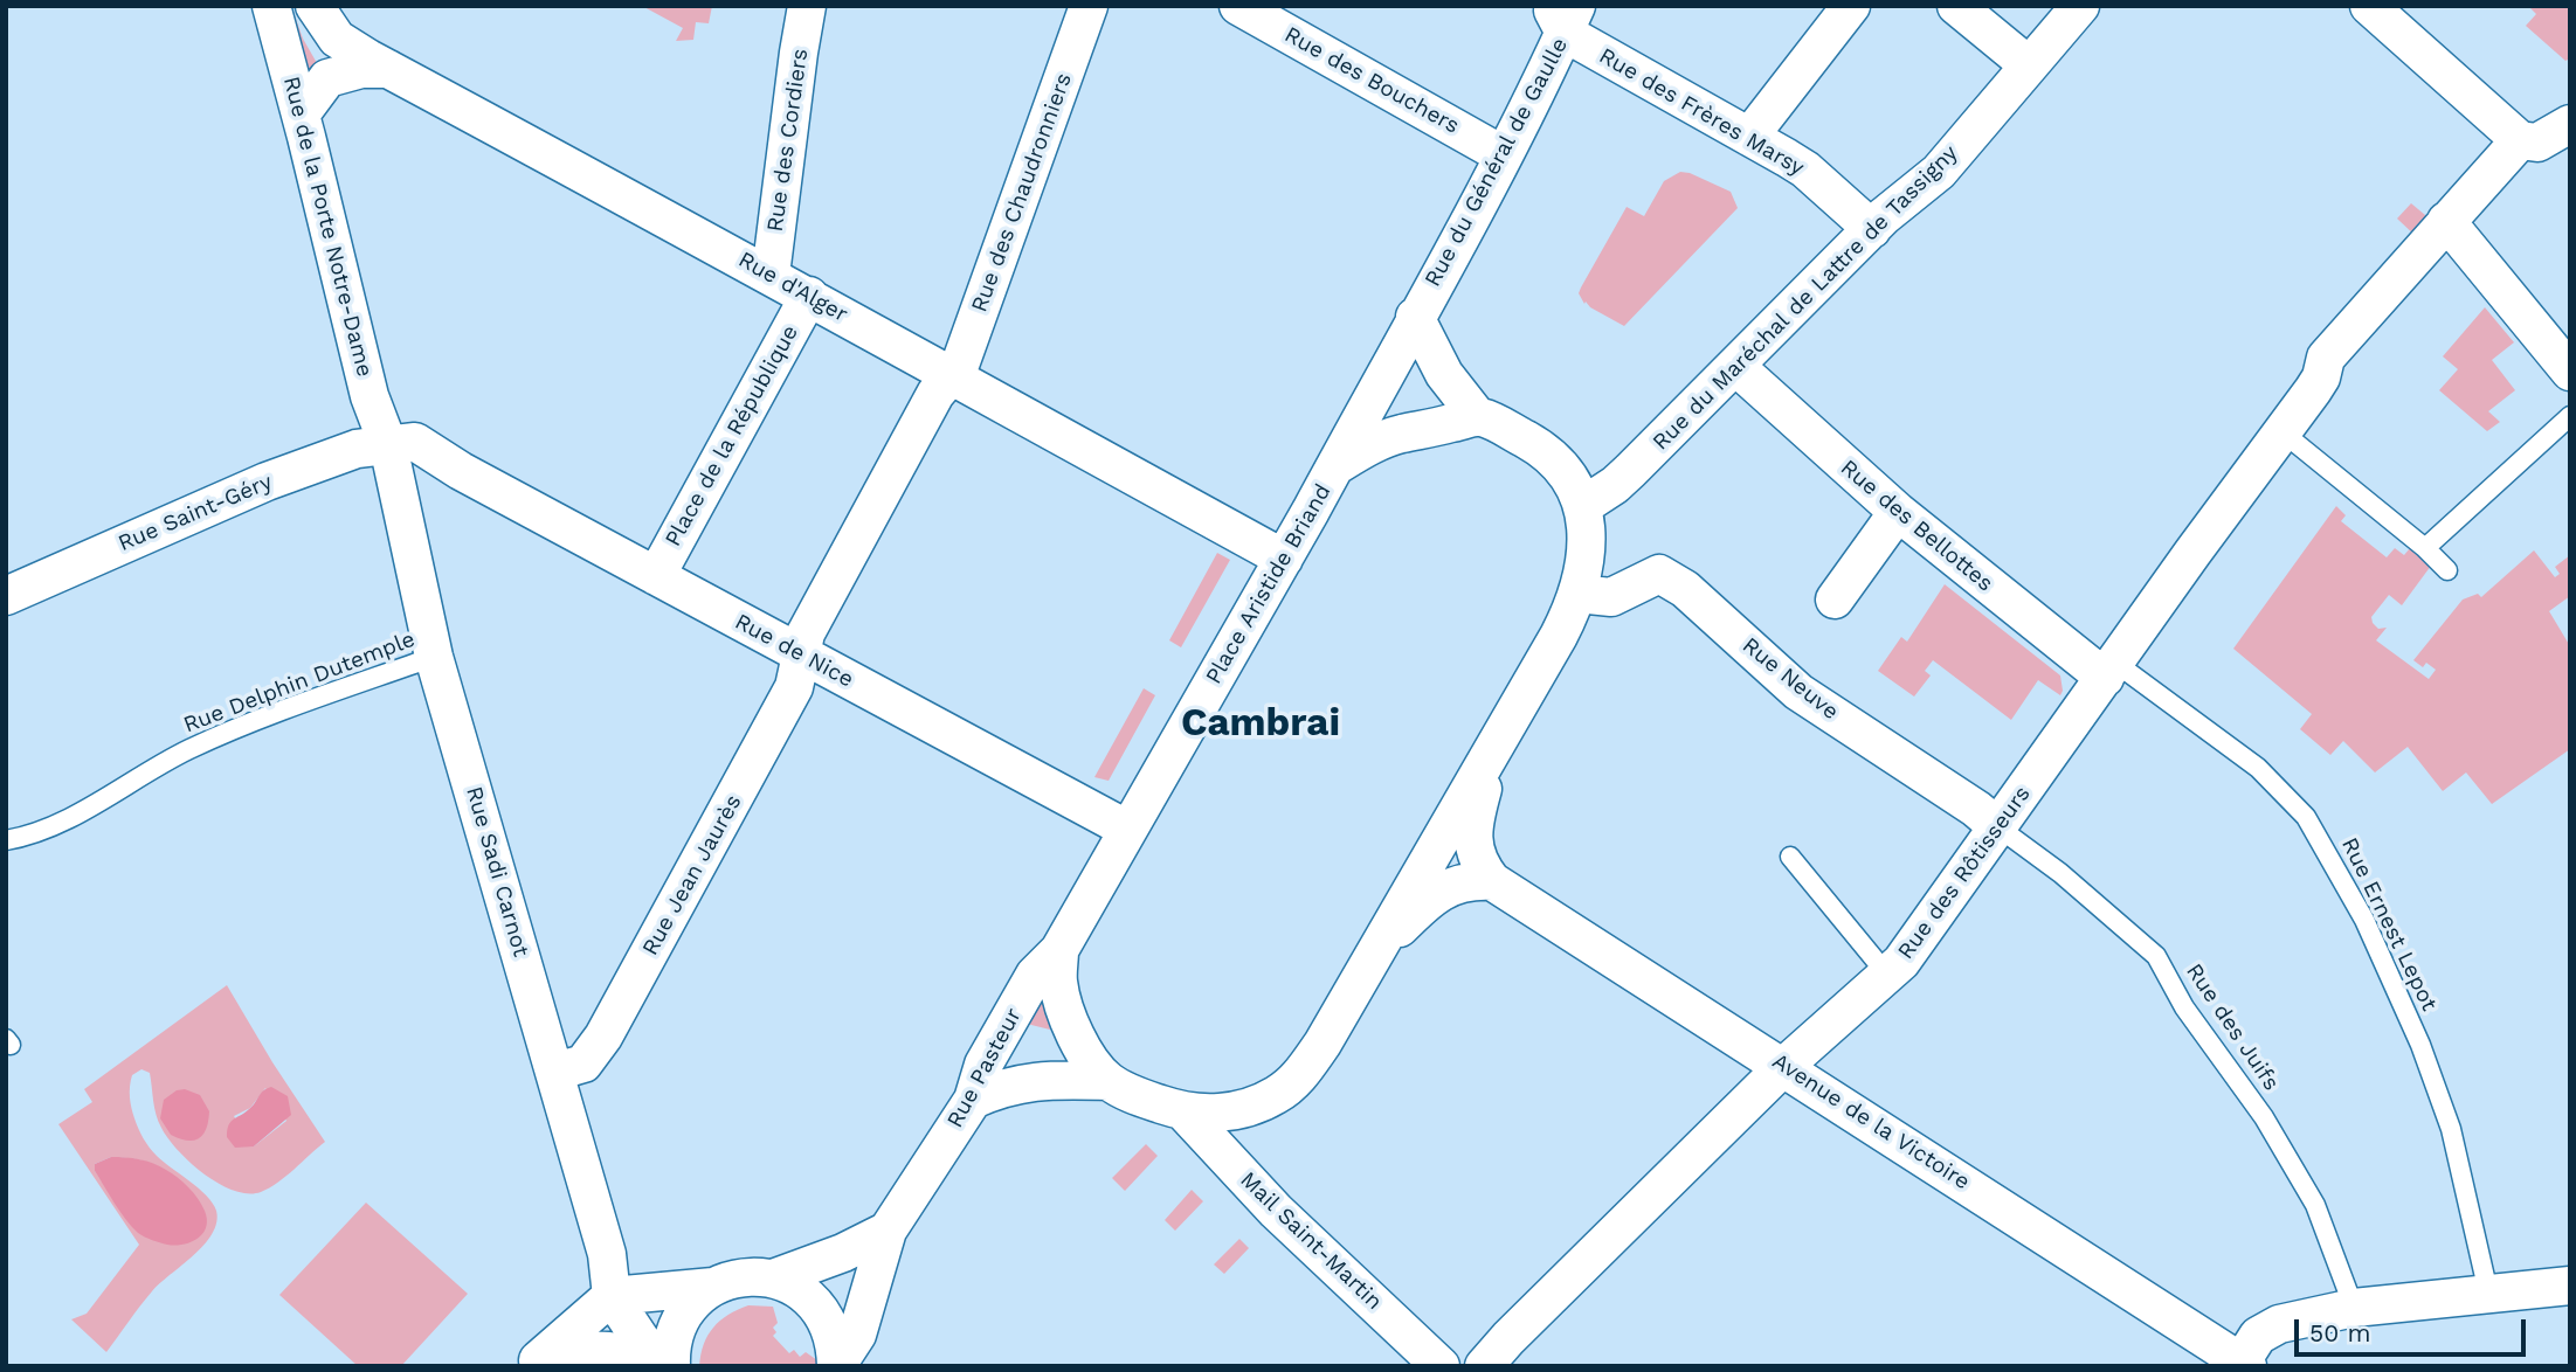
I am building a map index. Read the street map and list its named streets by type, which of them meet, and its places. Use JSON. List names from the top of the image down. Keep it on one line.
{"streets":{"street":["Rue des Bouchers","Rue des Frères Marsy","Rue des Cordiers","Rue du Général de Gaulle","Rue des Chaudronniers","Rue de la Porte Notre-Dame","Rue d'Alger","Rue du Maréchal de Lattre de Tassigny","Place de la République","Rue Saint-Géry","Rue des Bellottes","Place Aristide Briand","Rue de Nice","Rue Neuve","Rue Sadi Carnot","Rue des Rôtisseurs","Rue Jean Jaurès","Rue Pasteur","Avenue de la Victoire","Mail Saint-Martin"],"lane":["Rue Delphin Dutemple","Rue Ernest Lepot","Rue des Juifs"]},"crossings":[["Rue des Bouchers","Rue du Général de Gaulle"],["Rue des Frères Marsy","Rue du Général de Gaulle"],["Rue des Frères Marsy","Rue du Maréchal de Lattre de Tassigny"],["Rue des Cordiers","Rue d'Alger"],["Rue du Général de Gaulle","Place Aristide Briand"],["Rue des Chaudronniers","Rue d'Alger"],["Rue de la Porte Notre-Dame","Rue Saint-Géry"],["Rue de la Porte Notre-Dame","Rue de Nice"],["Rue de la Porte Notre-Dame","Rue Sadi Carnot"],["Rue d'Alger","Place de la République"],["Rue d'Alger","Place Aristide Briand"],["Rue du Maréchal de Lattre de Tassigny","Rue des Bellottes"],["Place de la République","Rue de Nice"],["Rue Saint-Géry","Rue de Nice"],["Rue Saint-Géry","Rue Sadi Carnot"],["Rue des Bellottes","Rue des Rôtisseurs"],["Rue des Bellottes","Rue Ernest Lepot"],["Place Aristide Briand","Rue de Nice"],["Place Aristide Briand","Rue Pasteur"],["Rue de Nice","Rue Sadi Carnot"],["Rue de Nice","Rue Jean Jaurès"],["Rue Neuve","Rue des Rôtisseurs"],["Rue Neuve","Rue des Juifs"],["Rue Delphin Dutemple","Rue Sadi Carnot"],["Rue Sadi Carnot","Rue Jean Jaurès"],["Rue des Rôtisseurs","Rue Ernest Lepot"],["Rue des Rôtisseurs","Rue des Juifs"],["Rue des Rôtisseurs","Avenue de la Victoire"]],"districts":["Cambrai"],"scale_bar":"50 m"}
